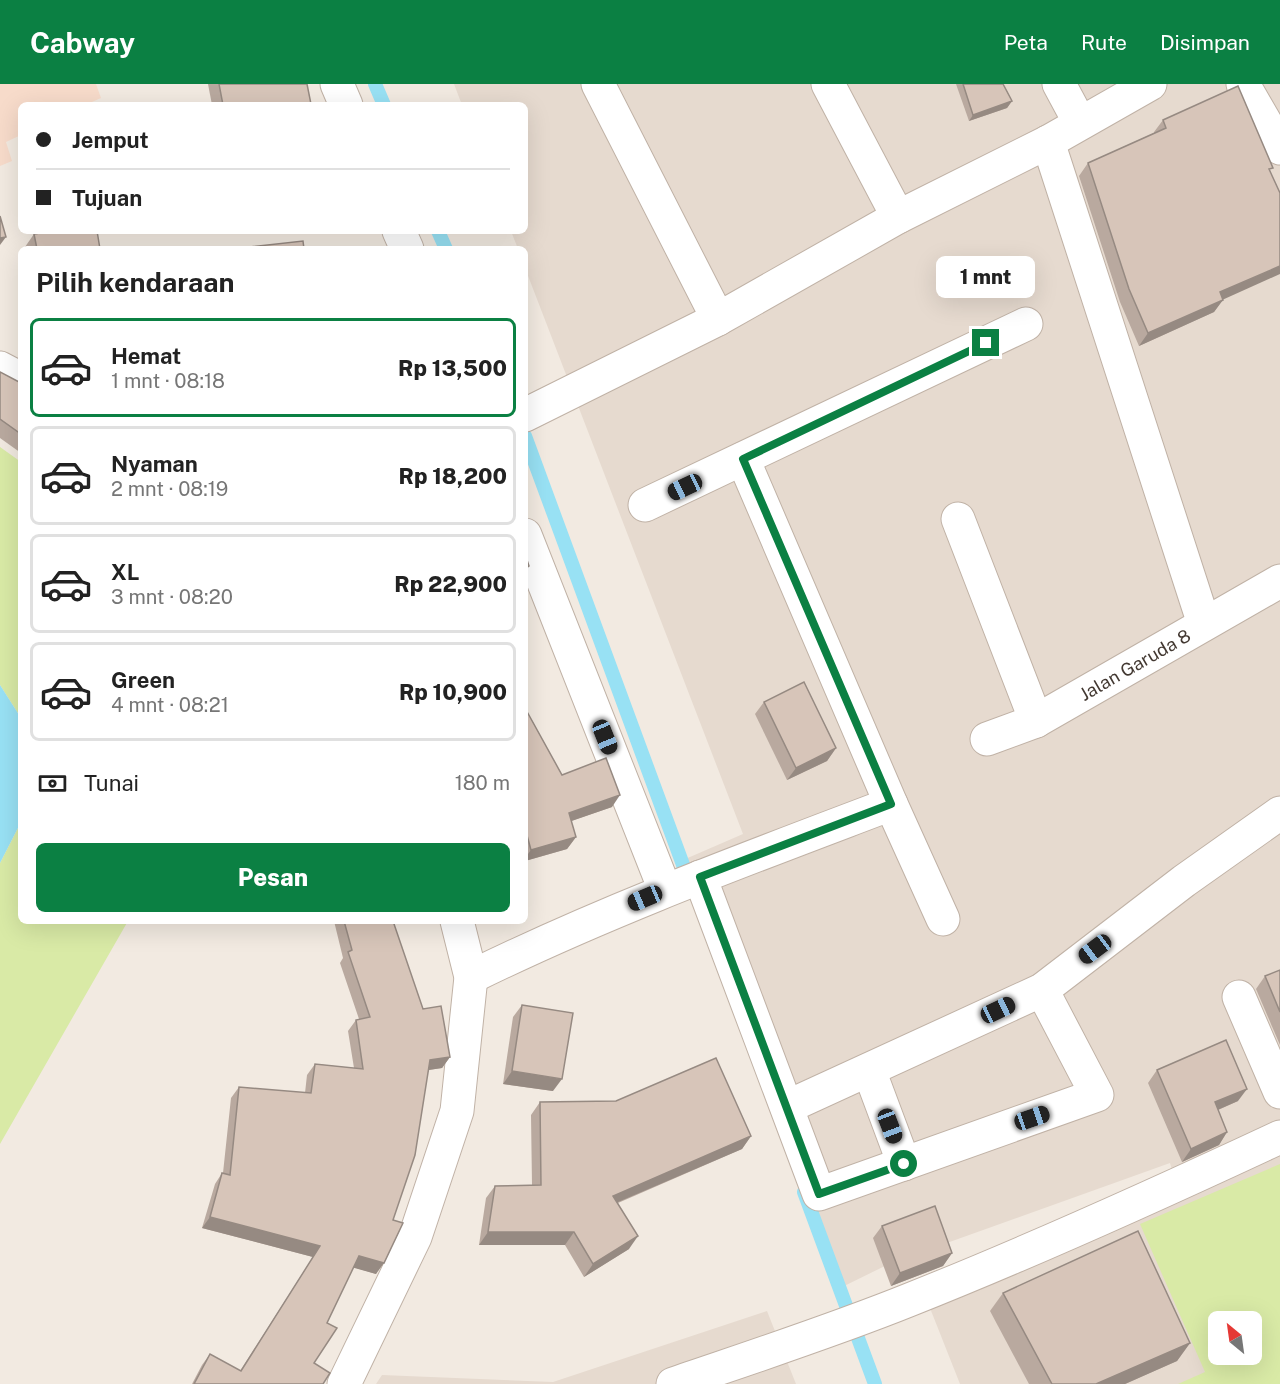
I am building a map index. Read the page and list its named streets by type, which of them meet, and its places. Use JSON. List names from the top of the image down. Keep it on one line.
{"streets":{"street":["Jalan Garuda 8"]},"north":"top left","page":{"header":"Cabway","nav":["Peta","Rute","Disimpan"],"banner":["Jemput","Tujuan"],"heading":"Pilih kendaraan","bubble":"1 mnt","list":[{"name":"Hemat","note":"1 mnt · 08:18","value":"Rp 13,500"},{"name":"Nyaman","note":"2 mnt · 08:19","value":"Rp 18,200"},{"name":"XL","note":"3 mnt · 08:20","value":"Rp 22,900"},{"name":"Green","note":"4 mnt · 08:21","value":"Rp 10,900"}],"pay":["Tunai","180 m"],"buttons":"Pesan"}}
